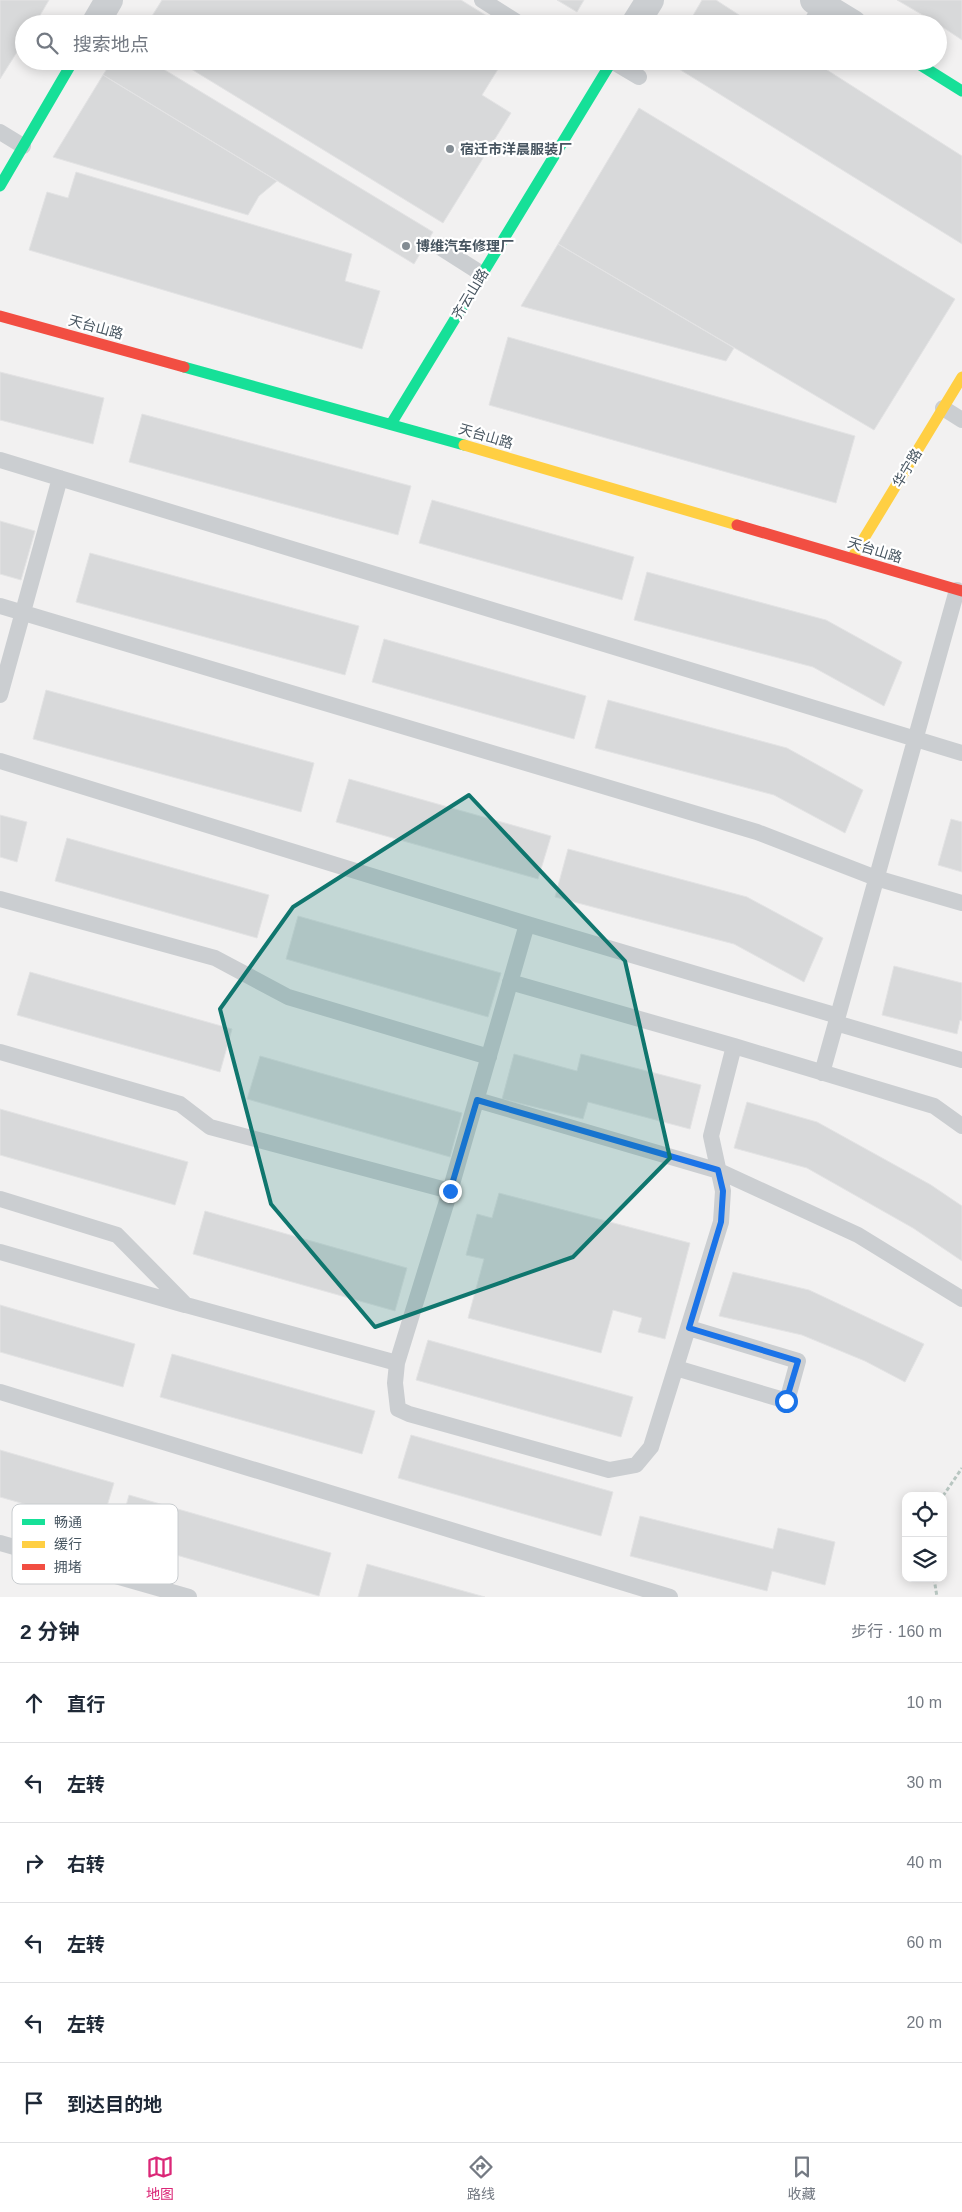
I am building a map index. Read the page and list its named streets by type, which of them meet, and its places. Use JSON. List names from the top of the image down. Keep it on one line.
{"streets":{"street":["齐云山路","天台山路","华宁路"]},"crossings":[["齐云山路","天台山路"],["天台山路","华宁路"]],"places":["宿迁市洋晨服装厂","博维汽车修理厂"],"legend":["畅通","缓行","拥堵"],"page":{"search":"搜索地点","heading":["2 分钟","步行 · 160 m"],"list":[["直行","10 m"],["左转","30 m"],["右转","40 m"],["左转","60 m"],["左转","20 m"],"到达目的地"],"nav":["地图","路线","收藏"]}}
